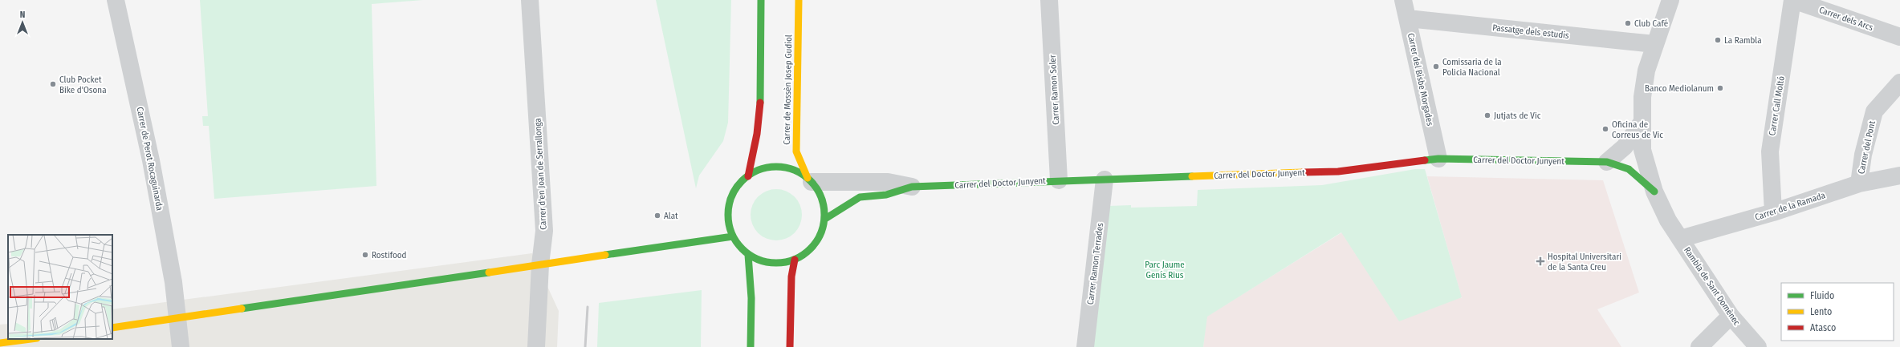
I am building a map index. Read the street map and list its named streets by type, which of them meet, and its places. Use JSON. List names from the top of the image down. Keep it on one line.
{"streets":{"street":["Carrer dels Arcs","Passatge dels estudis","Carrer del Bisbe Morgades","Carrer de Mossèn Josep Gudiol","Carrer Ramon Soler","Carrer Call Moltó","Carrer del Pont","Carrer de Perot Rocaguinarda","Carrer del Doctor Junyent","Carrer d'en Joan de Serrallonga","Carrer de la Ramada","Carrer Ramon Terrades","Rambla de Sant Domènec"]},"crossings":[["Carrer dels Arcs","Carrer Call Moltó"],["Passatge dels estudis","Carrer del Bisbe Morgades"],["Passatge dels estudis","Rambla de Sant Domènec"],["Carrer del Bisbe Morgades","Carrer del Doctor Junyent"],["Carrer de Mossèn Josep Gudiol","Carrer del Doctor Junyent"],["Carrer Ramon Soler","Carrer del Doctor Junyent"],["Carrer Call Moltó","Carrer de la Ramada"],["Carrer del Pont","Carrer de la Ramada"],["Carrer del Doctor Junyent","Carrer Ramon Terrades"],["Carrer del Doctor Junyent","Rambla de Sant Domènec"],["Carrer de la Ramada","Rambla de Sant Domènec"]],"parks":["Parc Jaume Genís Rius"],"places":{"other":["Club Café","La Rambla","Comissaria de la Policia Nacional","Club Pocket Bike d'Osona","Banco Mediolanum","Jutjats de Vic","Oficina de Correus de Vic","Alat","Rostifood"],"health":["Hospital Universitari de la Santa Creu"]},"legend":["Fluido","Lento","Atasco"],"north":"top"}
